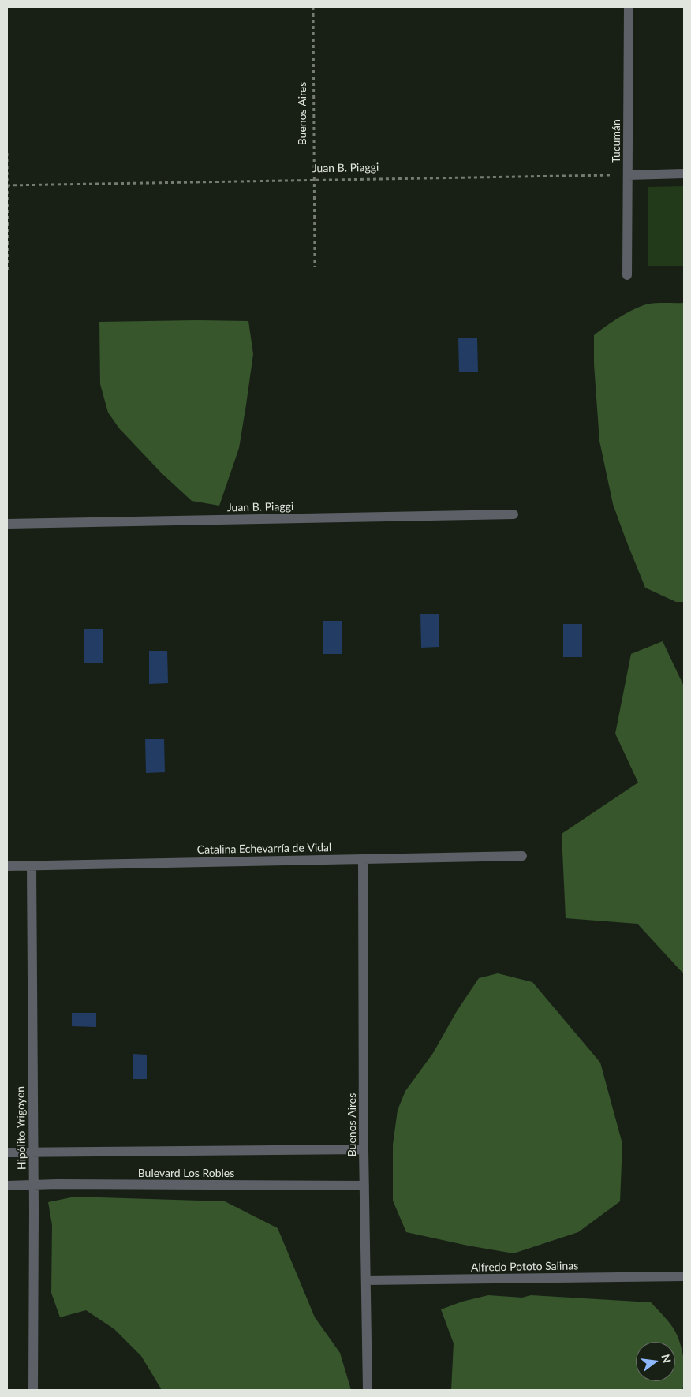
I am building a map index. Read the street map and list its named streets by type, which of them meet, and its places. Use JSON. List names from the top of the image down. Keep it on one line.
{"streets":{"street":["Buenos Aires","Tucumán","Juan B. Piaggi","Catalina Echevarría de Vidal","Hipólito Yrigoyen","Bulevard Los Robles","Alfredo Pototo Salinas"]},"crossings":[["Buenos Aires","Juan B. Piaggi"],["Buenos Aires","Catalina Echevarría de Vidal"],["Buenos Aires","Bulevard Los Robles"],["Buenos Aires","Alfredo Pototo Salinas"],["Tucumán","Juan B. Piaggi"],["Catalina Echevarría de Vidal","Hipólito Yrigoyen"],["Hipólito Yrigoyen","Bulevard Los Robles"]],"north":"right"}
